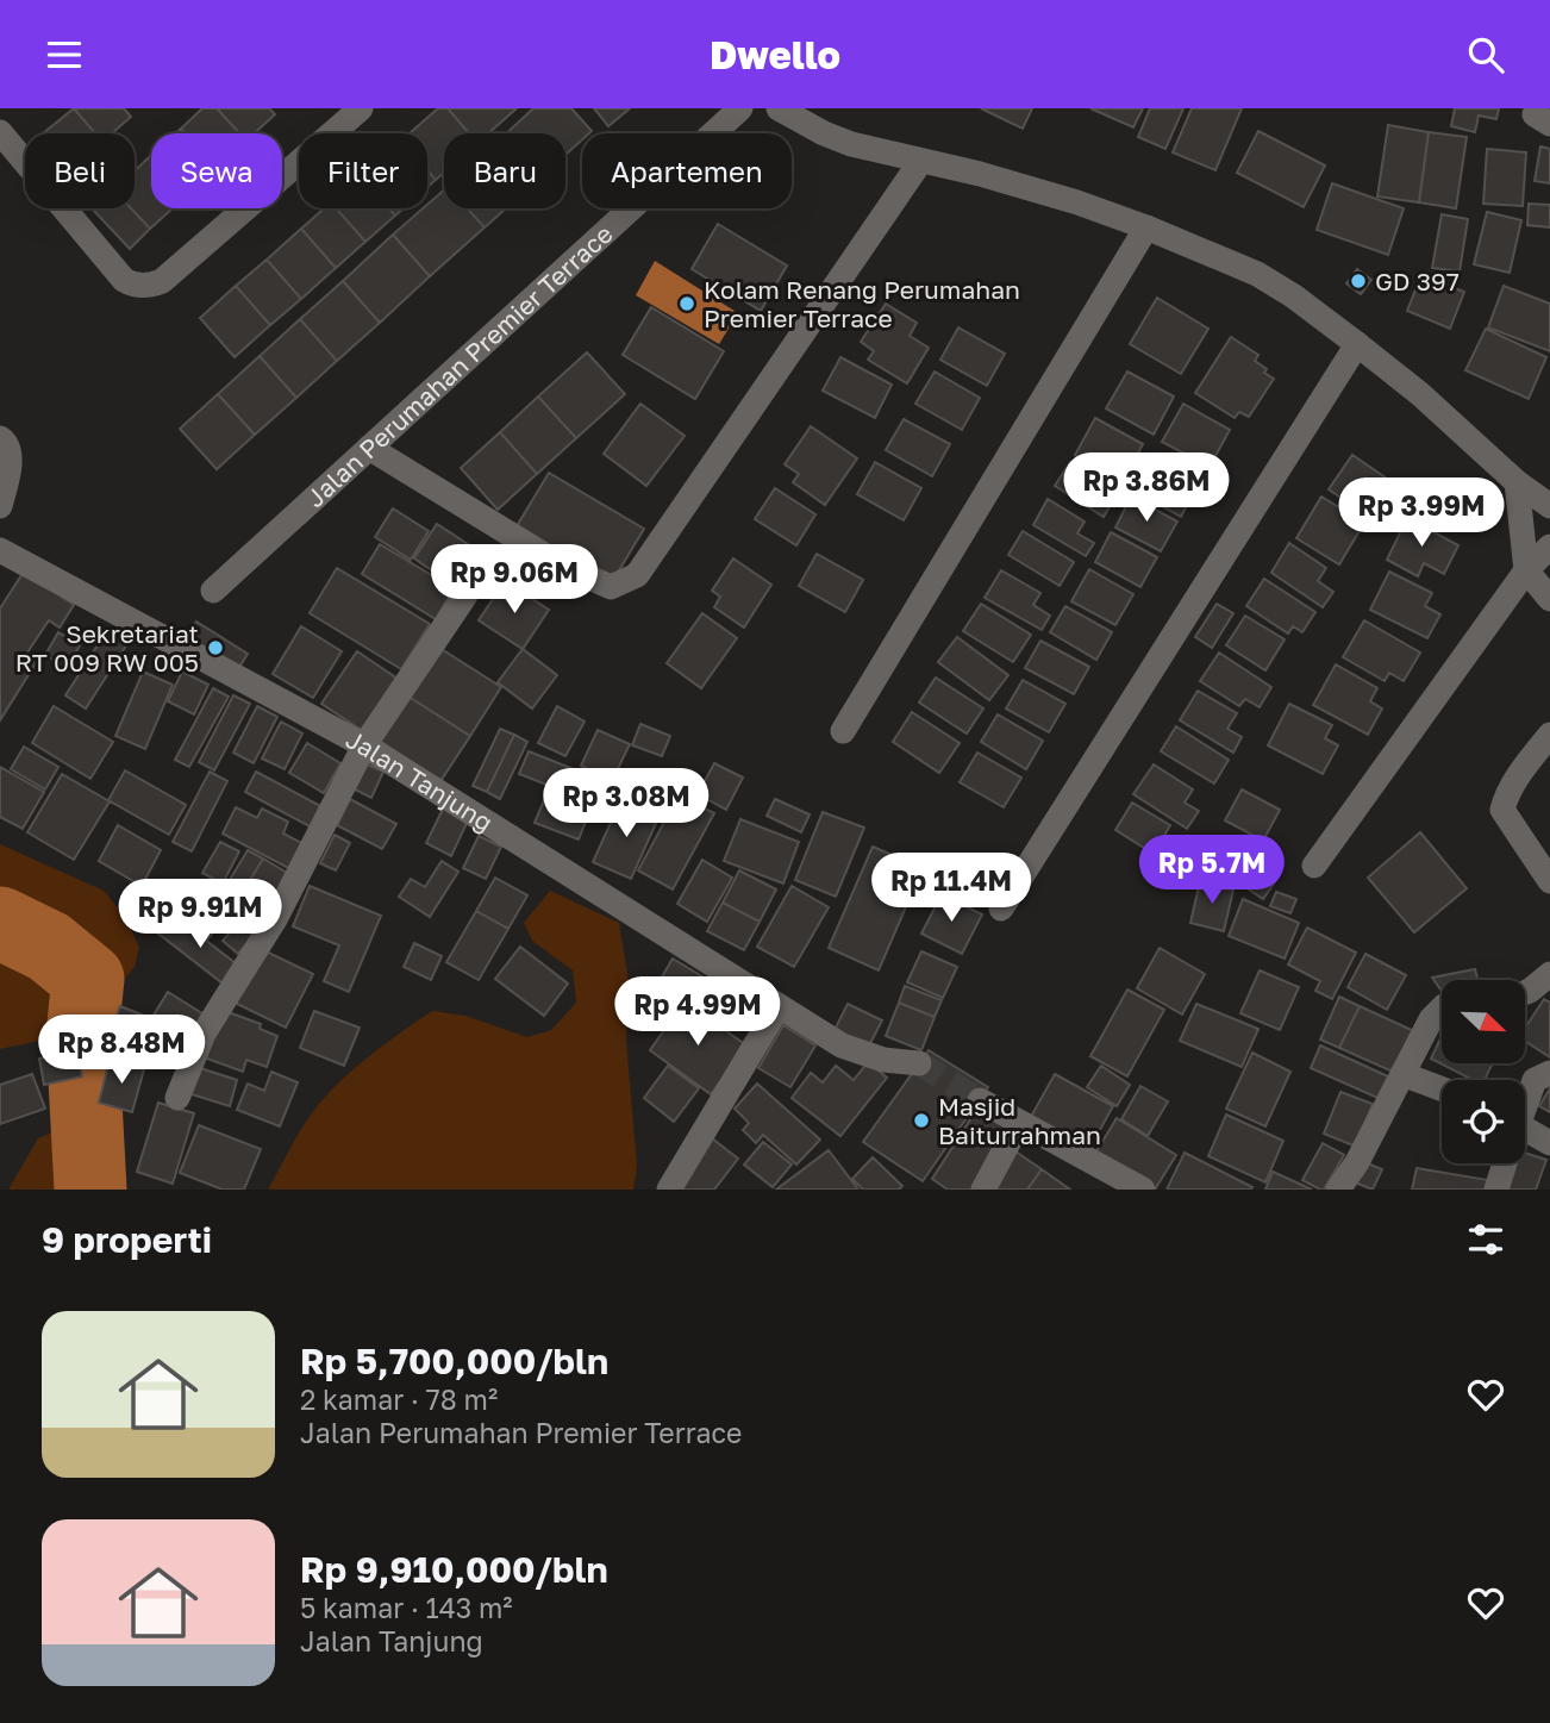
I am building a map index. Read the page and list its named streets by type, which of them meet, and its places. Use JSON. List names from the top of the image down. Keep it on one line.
{"streets":{"street":["Jalan Perumahan Premier Terrace","Jalan Tanjung"]},"places":["GD 397","Kolam Renang Perumahan Premier Terrace","Sekretariat RT 009 RW 005","Masjid Baiturrahman"],"north":"bottom right","page":{"header":"Dwello","chip":["Beli","Sewa","Filter","Baru","Apartemen"],"price":["Rp 3.86M","Rp 3.99M","Rp 9.06M","Rp 3.08M","Rp 5.7M","Rp 11.4M","Rp 9.91M","Rp 4.99M","Rp 8.48M"],"heading":"9 properti","list":[{"name":"Rp 5,700,000/bln","note":"2 kamar · 78 m² · Jalan Perumahan Premier Terrace"},{"name":"Rp 9,910,000/bln","note":"5 kamar · 143 m² · Jalan Tanjung"}]}}
